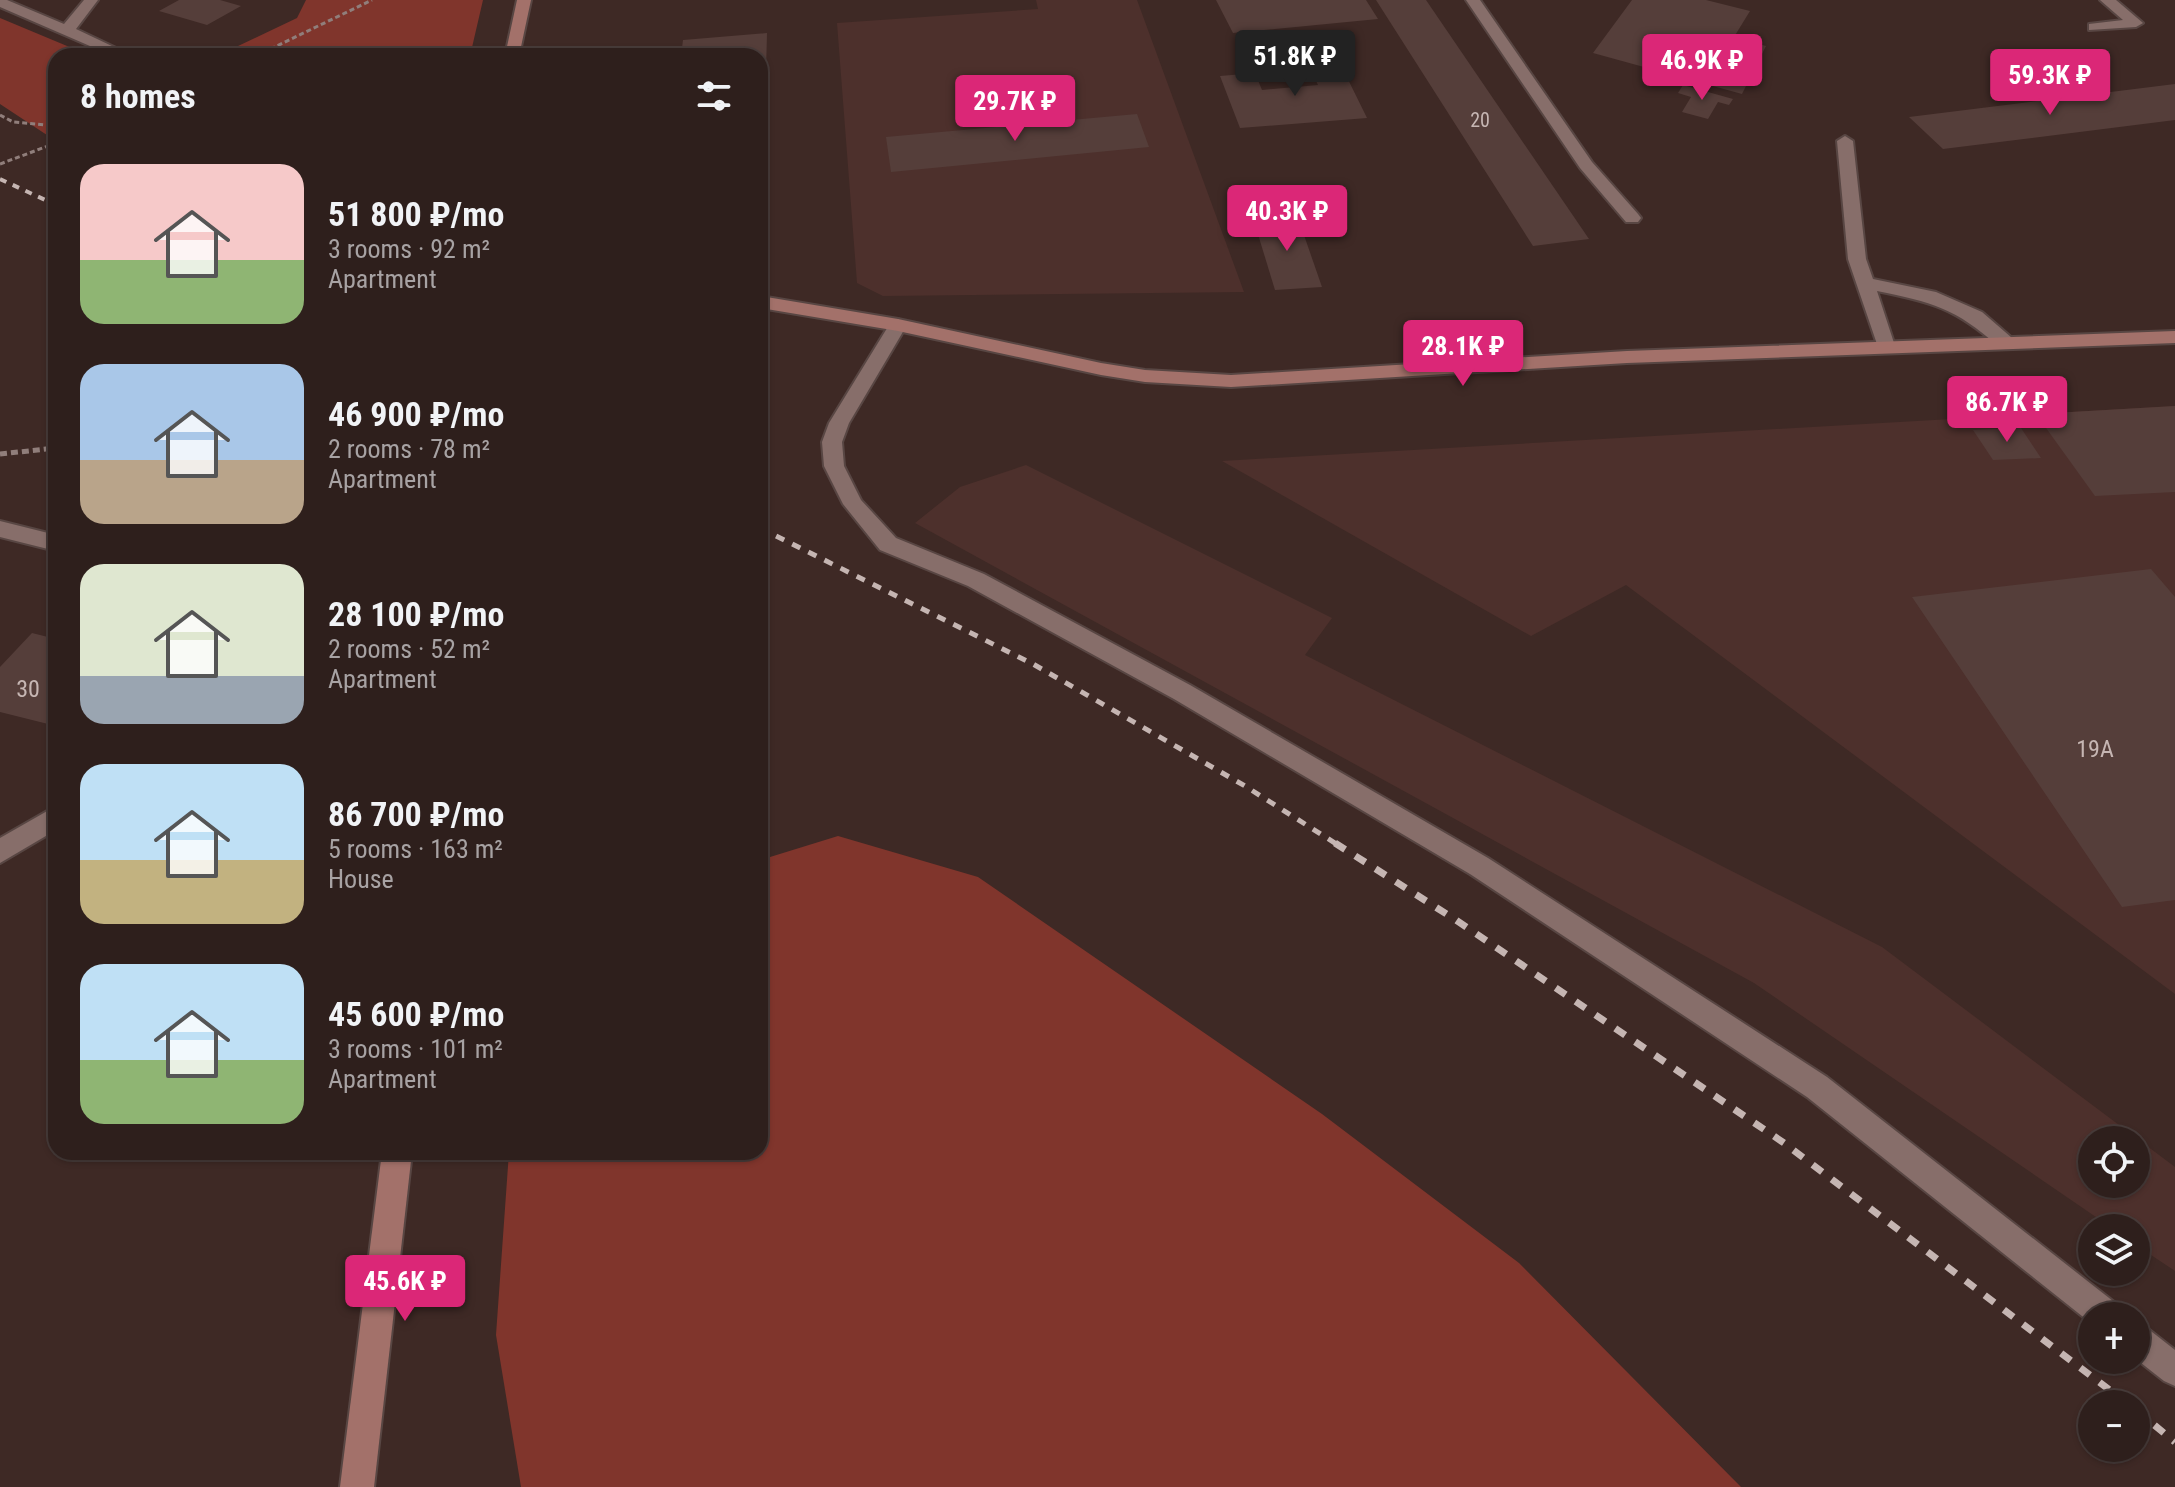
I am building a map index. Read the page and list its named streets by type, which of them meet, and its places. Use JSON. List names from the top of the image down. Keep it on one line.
{"house_numbers":["20","30","19А"],"page":{"price":["51.8K ₽","46.9K ₽","59.3K ₽","29.7K ₽","40.3K ₽","28.1K ₽","86.7K ₽","45.6K ₽"],"heading":"8 homes","list":[{"name":"51 800 ₽/mo","note":"3 rooms · 92 m² · Apartment"},{"name":"46 900 ₽/mo","note":"2 rooms · 78 m² · Apartment"},{"name":"28 100 ₽/mo","note":"2 rooms · 52 m² · Apartment"},{"name":"86 700 ₽/mo","note":"5 rooms · 163 m² · House"},{"name":"45 600 ₽/mo","note":"3 rooms · 101 m² · Apartment"}],"map_buttons":["+","−"]}}
